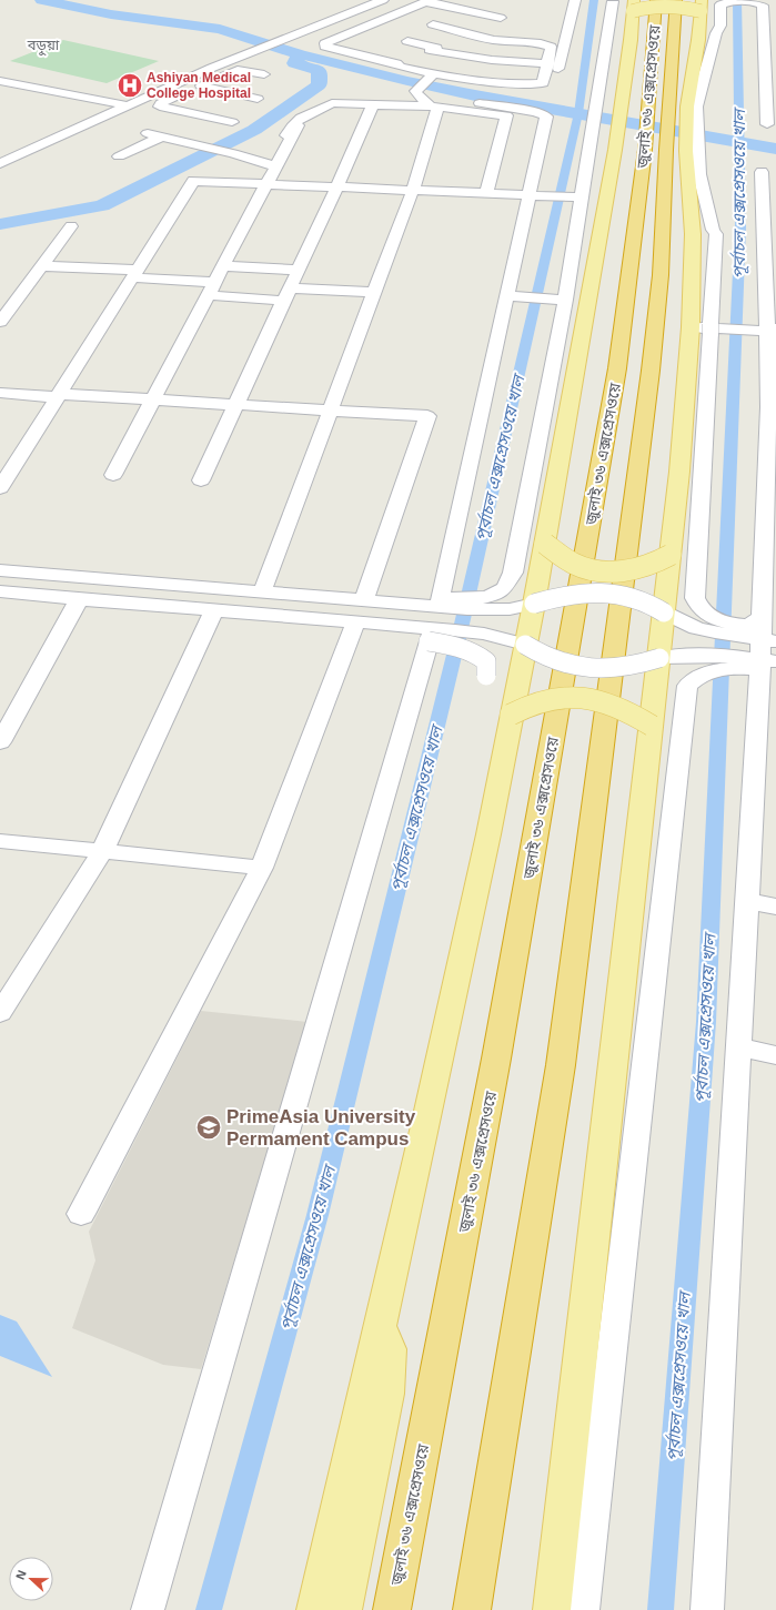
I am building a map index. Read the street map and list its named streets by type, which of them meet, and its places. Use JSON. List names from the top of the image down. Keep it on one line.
{"streets":{"highway":["জুলাই ৩৬ এক্সপ্রেসওয়ে"]},"districts":["বড়ুয়া"],"water":["পূর্বাচল এক্সপ্রেসওয়ে খাল"],"places":{"hospital":["Ashiyan Medical College Hospital"],"school or university":["PrimeAsia University Permament Campus"]},"north":"left"}
